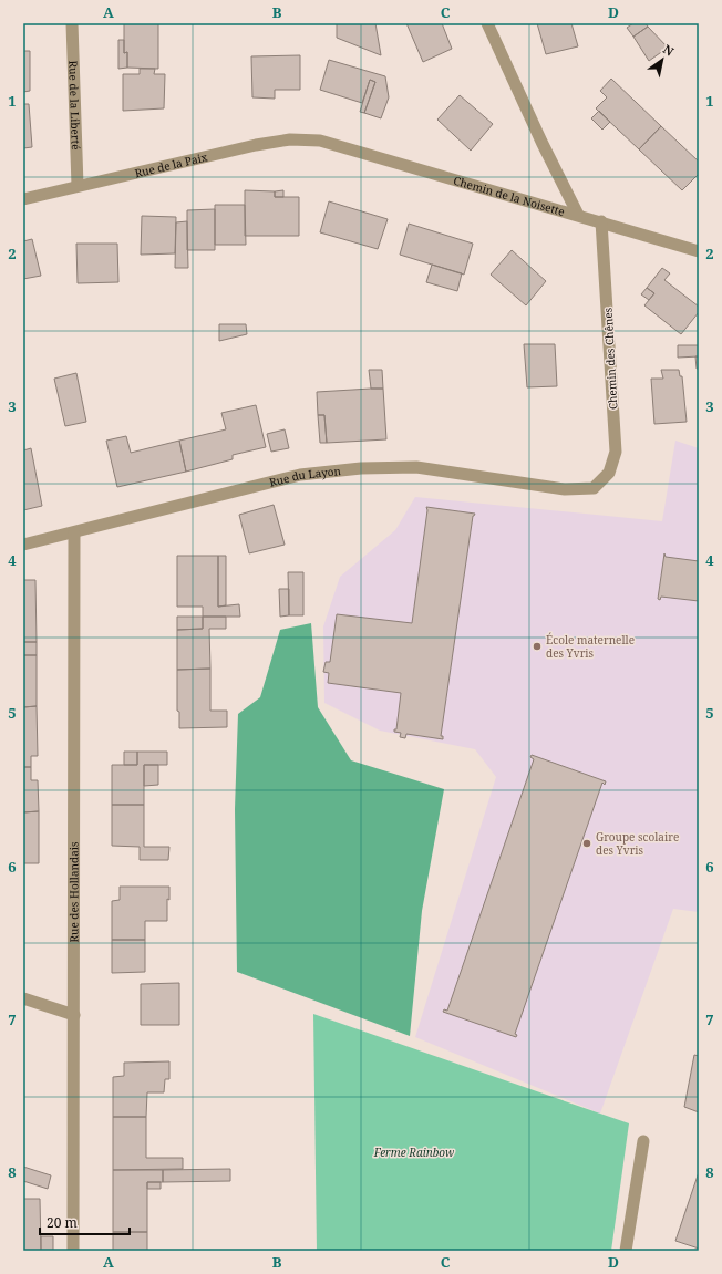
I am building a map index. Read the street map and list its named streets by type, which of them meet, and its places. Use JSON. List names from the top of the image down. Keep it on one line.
{"streets":{"street":["Rue de la Liberté","Rue de la Paix","Chemin de la Noisette","Chemin des Chênes","Rue du Layon","Rue des Hollandais"]},"crossings":[["Rue de la Liberté","Rue de la Paix"],["Rue de la Paix","Chemin de la Noisette"],["Chemin de la Noisette","Chemin des Chênes"],["Chemin des Chênes","Rue du Layon"],["Rue du Layon","Rue des Hollandais"]],"parks":["Ferme Rainbow"],"places":["École maternelle des Yvris","Groupe scolaire des Yvris"],"scale_bar":"20 m","north":"top right","grid":{"columns":["A","B","C","D"],"rows":["1","2","3","4","5","6","7","8"]}}
